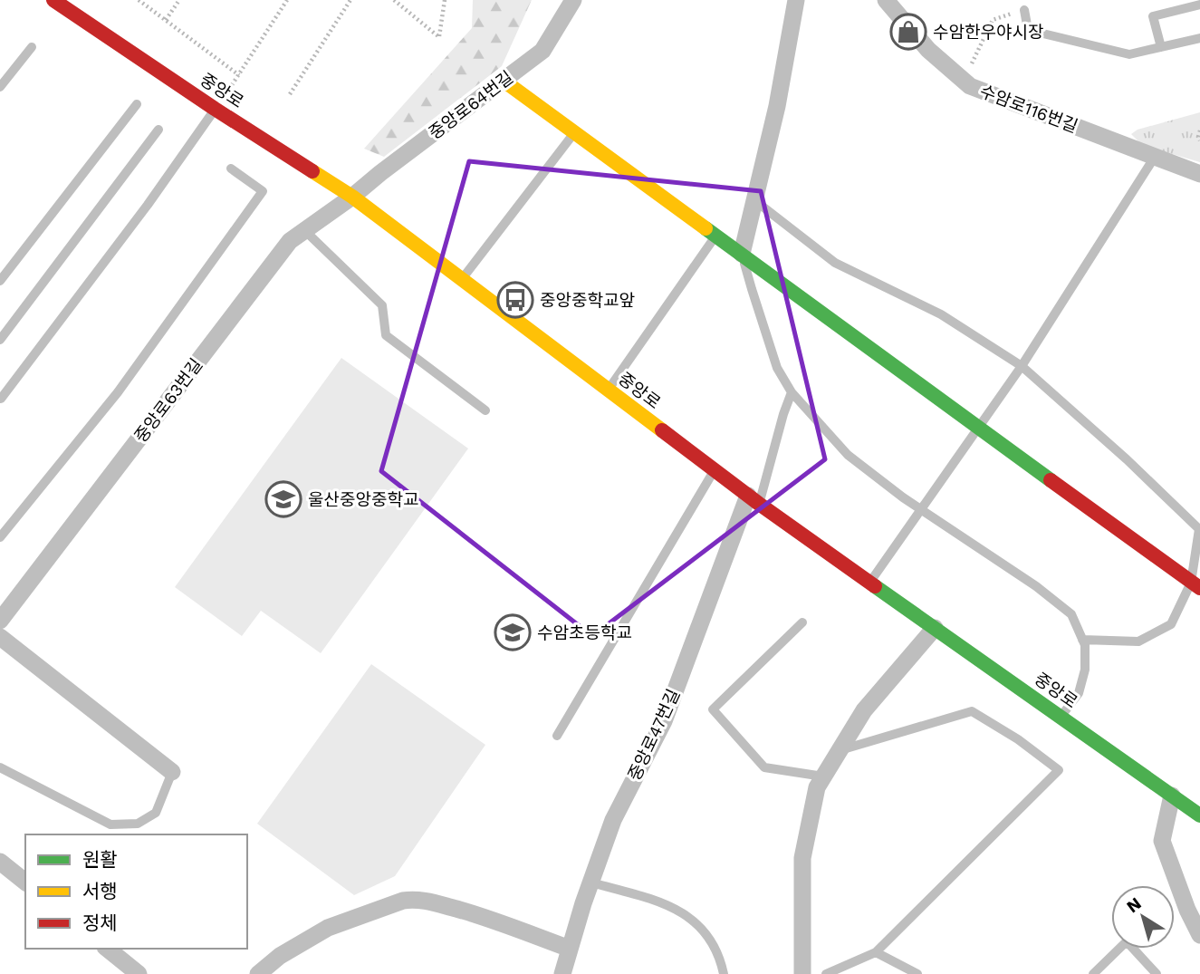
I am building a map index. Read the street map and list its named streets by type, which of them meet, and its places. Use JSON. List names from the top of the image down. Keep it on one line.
{"streets":{"main road":["중앙로"],"street":["중앙로64번길","수암로116번길","중앙로63번길","중앙로47번길"]},"crossings":[["중앙로","중앙로64번길"],["중앙로","중앙로63번길"],["중앙로","중앙로47번길"],["중앙로64번길","중앙로63번길"]],"places":{"shop":["수암한우야시장"],"bus stop":["중앙중학교앞"],"school or university":["울산중앙중학교","수암초등학교"]},"legend":["원활","서행","정체"],"north":"top left"}
